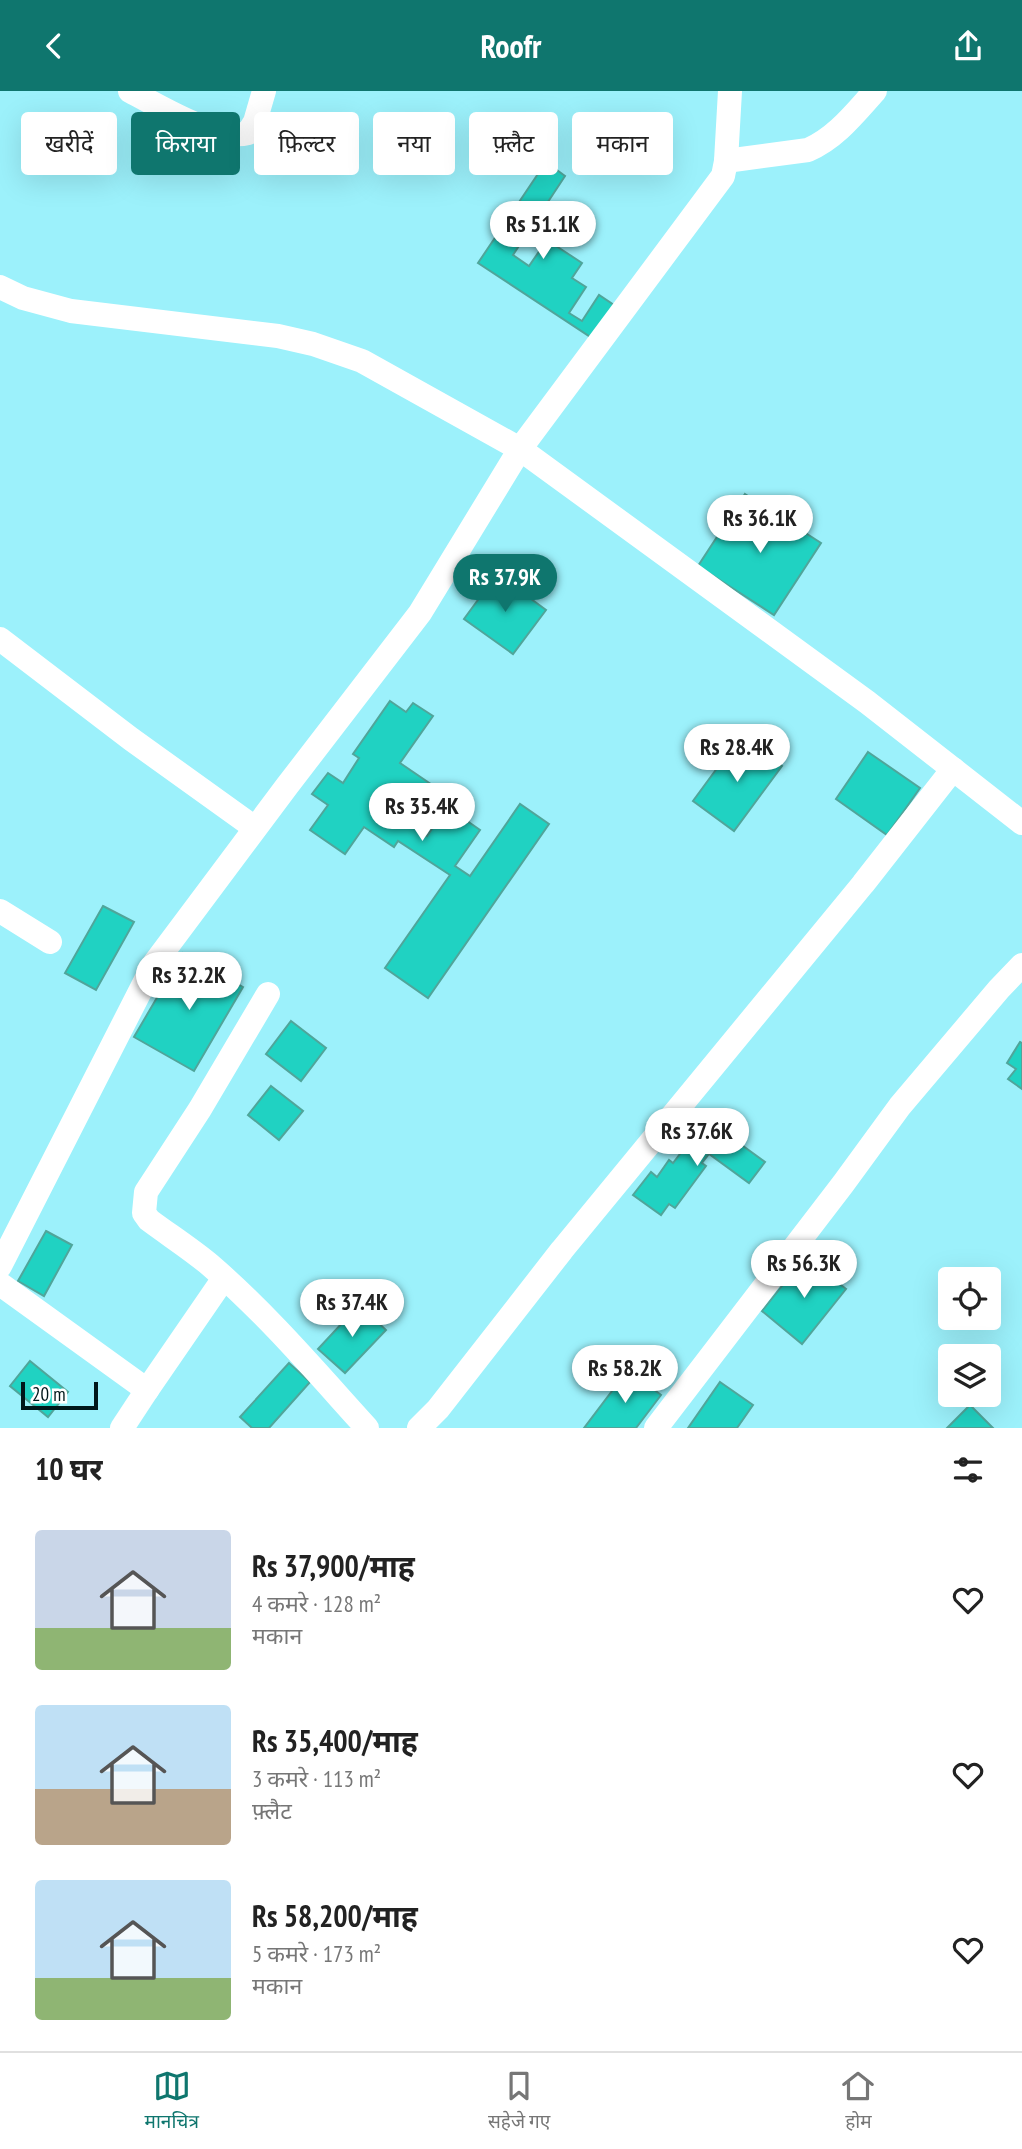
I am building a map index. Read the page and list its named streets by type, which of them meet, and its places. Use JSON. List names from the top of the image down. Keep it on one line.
{"scale_bar":"20 m","page":{"header":"Roofr","chip":["खरीदें","किराया","फ़िल्टर","नया","फ़्लैट","मकान"],"price":["Rs 51.1K","Rs 36.1K","Rs 37.9K","Rs 28.4K","Rs 35.4K","Rs 32.2K","Rs 37.6K","Rs 56.3K","Rs 37.4K","Rs 58.2K"],"scale":"20 m","heading":"10 घर","list":[{"name":"Rs 37,900/माह","note":"4 कमरे · 128 m² · मकान"},{"name":"Rs 35,400/माह","note":"3 कमरे · 113 m² · फ़्लैट"},{"name":"Rs 58,200/माह","note":"5 कमरे · 173 m² · मकान"}],"tabs":["मानचित्र","सहेजे गए","होम"]}}
